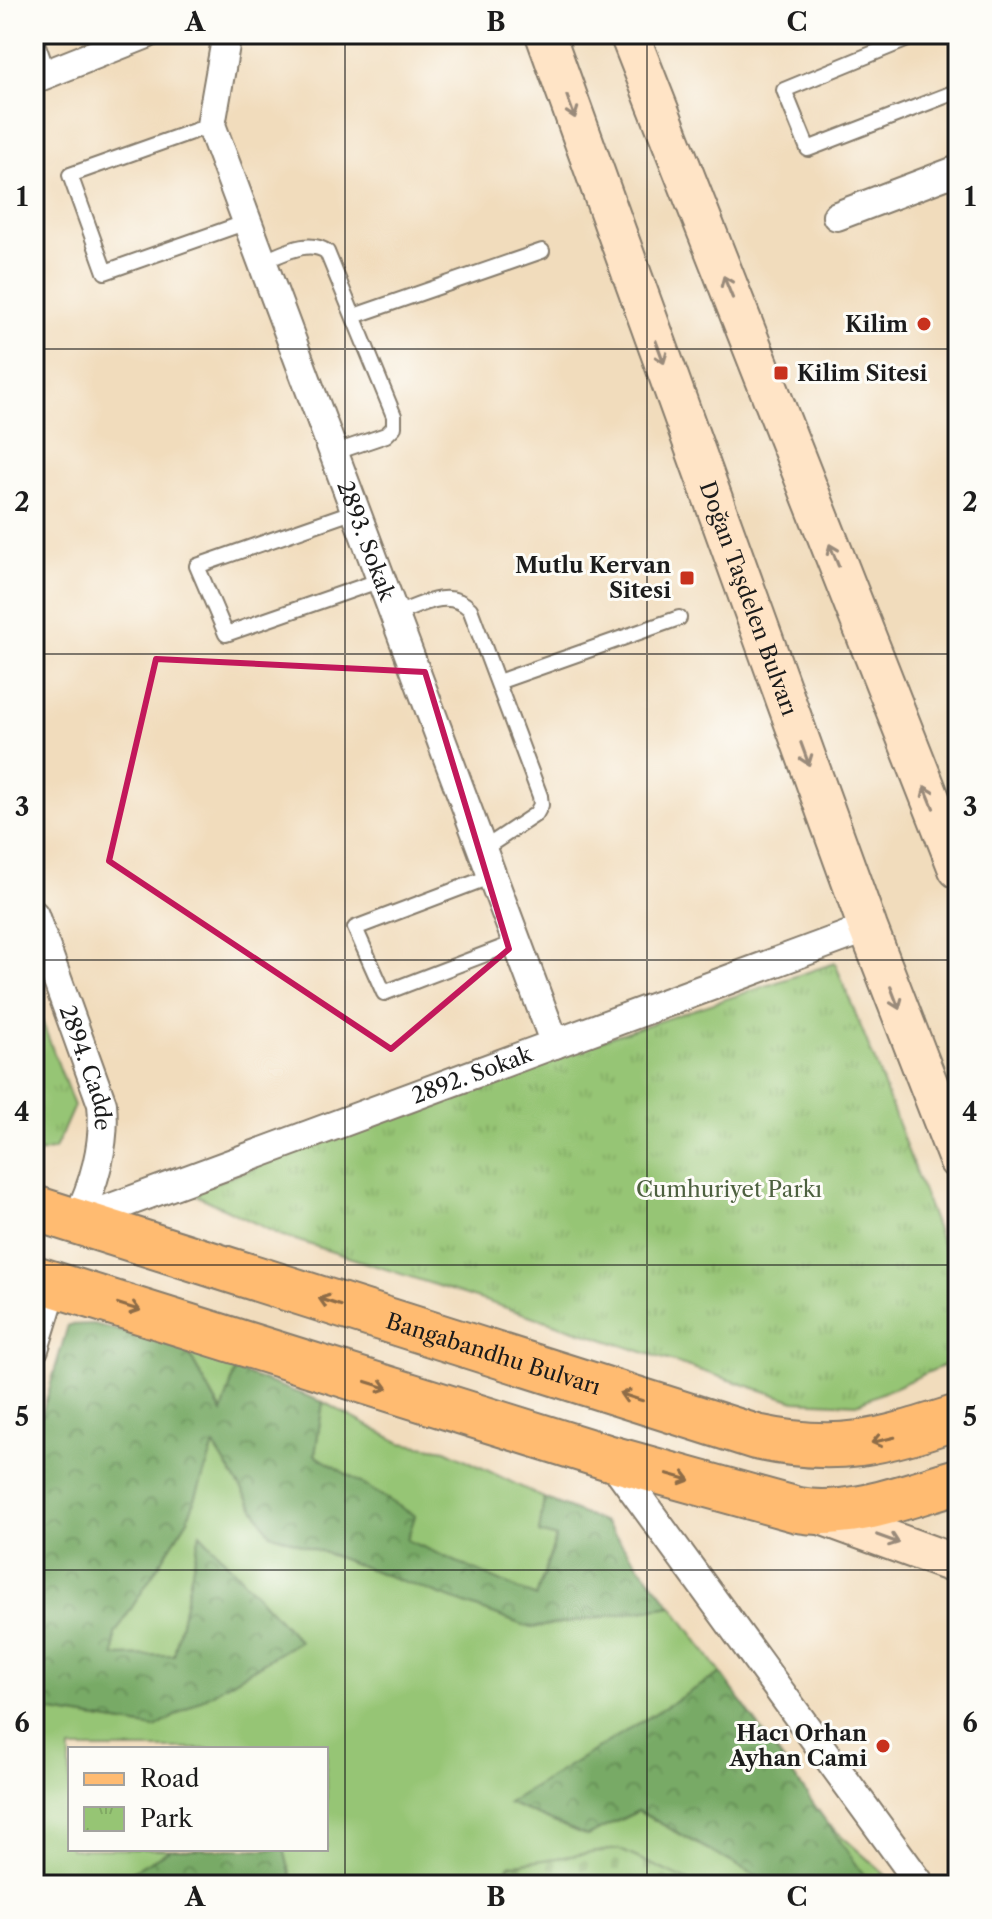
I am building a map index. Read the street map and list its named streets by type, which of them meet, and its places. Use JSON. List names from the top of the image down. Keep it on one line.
{"streets":{"main road":["Doğan Taşdelen Bulvarı","Bangabandhu Bulvarı"],"street":["2893. Sokak","2894. Cadde","2892. Sokak"]},"crossings":[["2893. Sokak","2892. Sokak"],["Doğan Taşdelen Bulvarı","2892. Sokak"],["2894. Cadde","2892. Sokak"],["2894. Cadde","Bangabandhu Bulvarı"],["2892. Sokak","Bangabandhu Bulvarı"]],"parks":["Cumhuriyet Parkı"],"places":{"other":["Kilim","Hacı Orhan Ayhan Cami"],"transit":["Kilim Sitesi","Mutlu Kervan Sitesi"]},"legend":["Road","Park"],"grid":{"columns":["A","B","C"],"rows":["1","2","3","4","5","6"]}}
